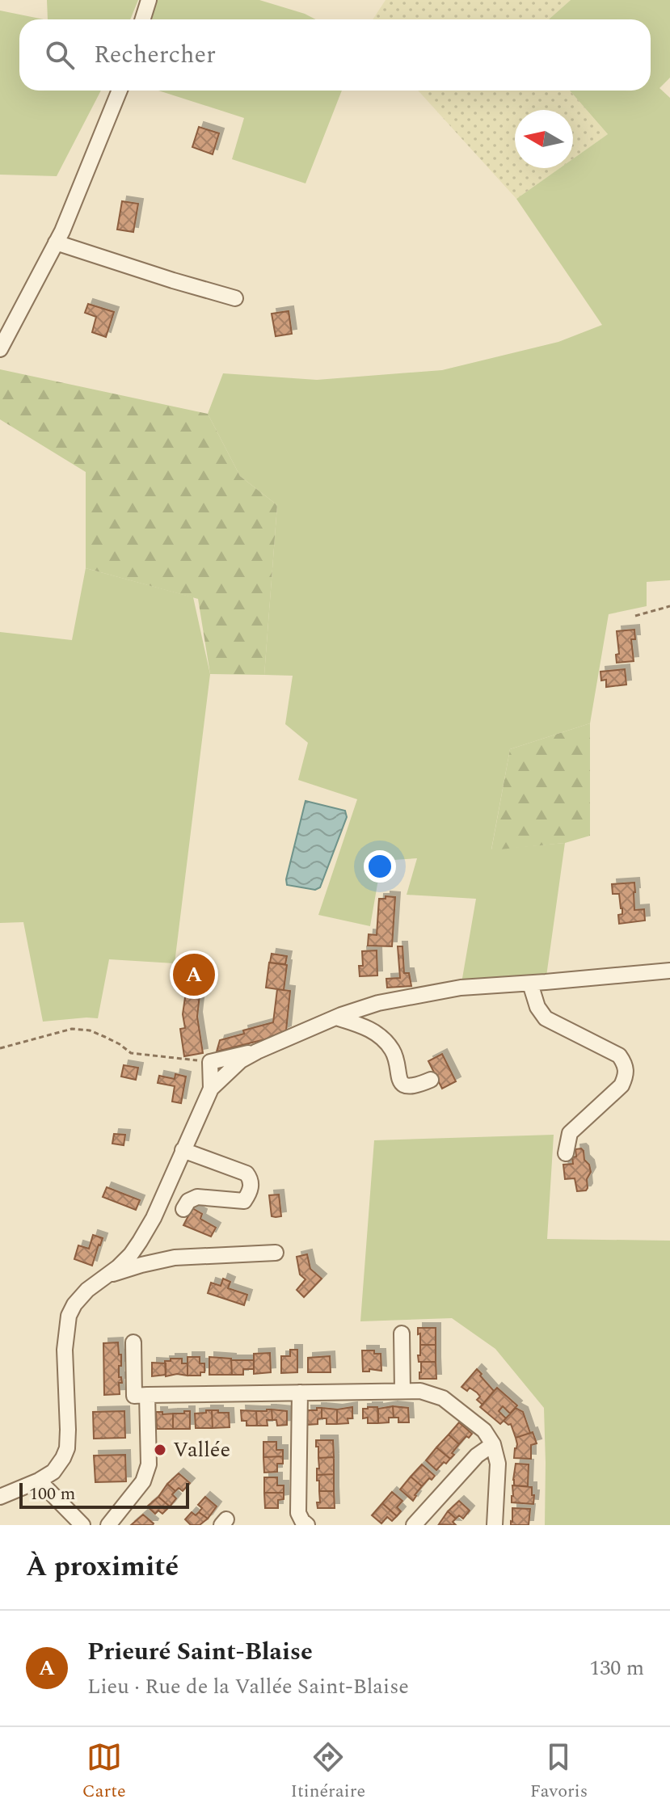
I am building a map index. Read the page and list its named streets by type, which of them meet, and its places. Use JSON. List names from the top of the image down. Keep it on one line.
{"places":["Vallée"],"scale_bar":"100 m","north":"left","page":{"search":"Rechercher","pins":"A","scale":"100 m","heading":"À proximité","list":[{"mark":"A","name":"Prieuré Saint-Blaise","note":"Lieu · Rue de la Vallée Saint-Blaise","value":"130 m"}],"nav":["Carte","Itinéraire","Favoris"]}}
